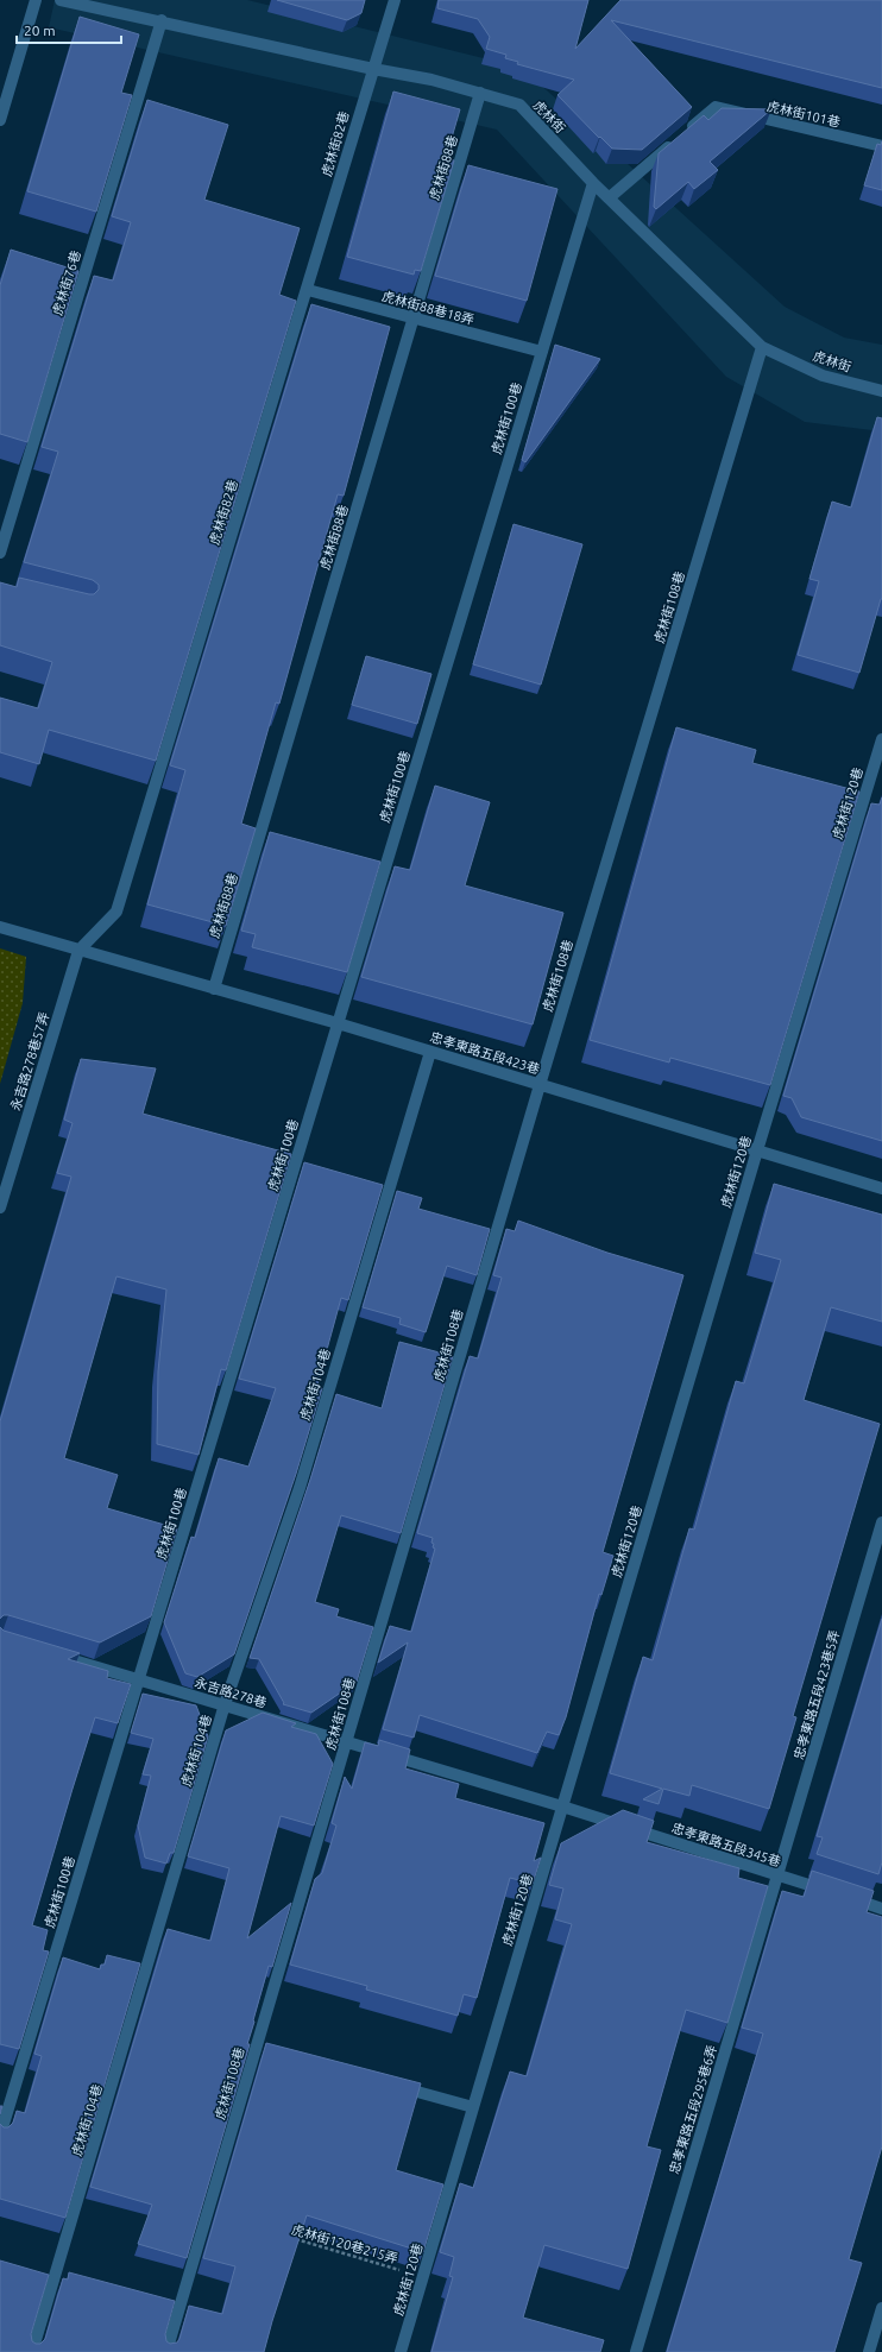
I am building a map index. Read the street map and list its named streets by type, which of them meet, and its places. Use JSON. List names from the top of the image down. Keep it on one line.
{"streets":{"street":["虎林街101巷","虎林街","虎林街82巷","虎林街88巷","虎林街76巷","虎林街88巷18弄","虎林街100巷","虎林街108巷","虎林街120巷","忠孝東路五段423巷","永吉路278巷57弄","虎林街104巷","永吉路278巷","忠孝東路五段423巷5弄","忠孝東路五段345巷","忠孝東路五段295巷6弄"],"path":["虎林街120巷215弄"]},"crossings":[["虎林街101巷","虎林街"],["虎林街","虎林街82巷"],["虎林街","虎林街88巷"],["虎林街","虎林街76巷"],["虎林街","虎林街100巷"],["虎林街","虎林街108巷"],["虎林街82巷","虎林街88巷18弄"],["虎林街82巷","忠孝東路五段423巷"],["虎林街82巷","永吉路278巷57弄"],["虎林街88巷","虎林街88巷18弄"],["虎林街88巷","忠孝東路五段423巷"],["虎林街88巷18弄","虎林街100巷"],["虎林街100巷","忠孝東路五段423巷"],["虎林街100巷","永吉路278巷"],["虎林街108巷","忠孝東路五段423巷"],["虎林街108巷","永吉路278巷"],["虎林街120巷","忠孝東路五段423巷"],["虎林街120巷","永吉路278巷"],["虎林街120巷","忠孝東路五段345巷"],["虎林街120巷","虎林街120巷215弄"],["忠孝東路五段423巷","永吉路278巷57弄"],["忠孝東路五段423巷","虎林街104巷"],["虎林街104巷","永吉路278巷"],["永吉路278巷","忠孝東路五段345巷"],["忠孝東路五段423巷5弄","忠孝東路五段345巷"],["忠孝東路五段423巷5弄","忠孝東路五段295巷6弄"],["忠孝東路五段345巷","忠孝東路五段295巷6弄"]],"scale_bar":"20 m"}
